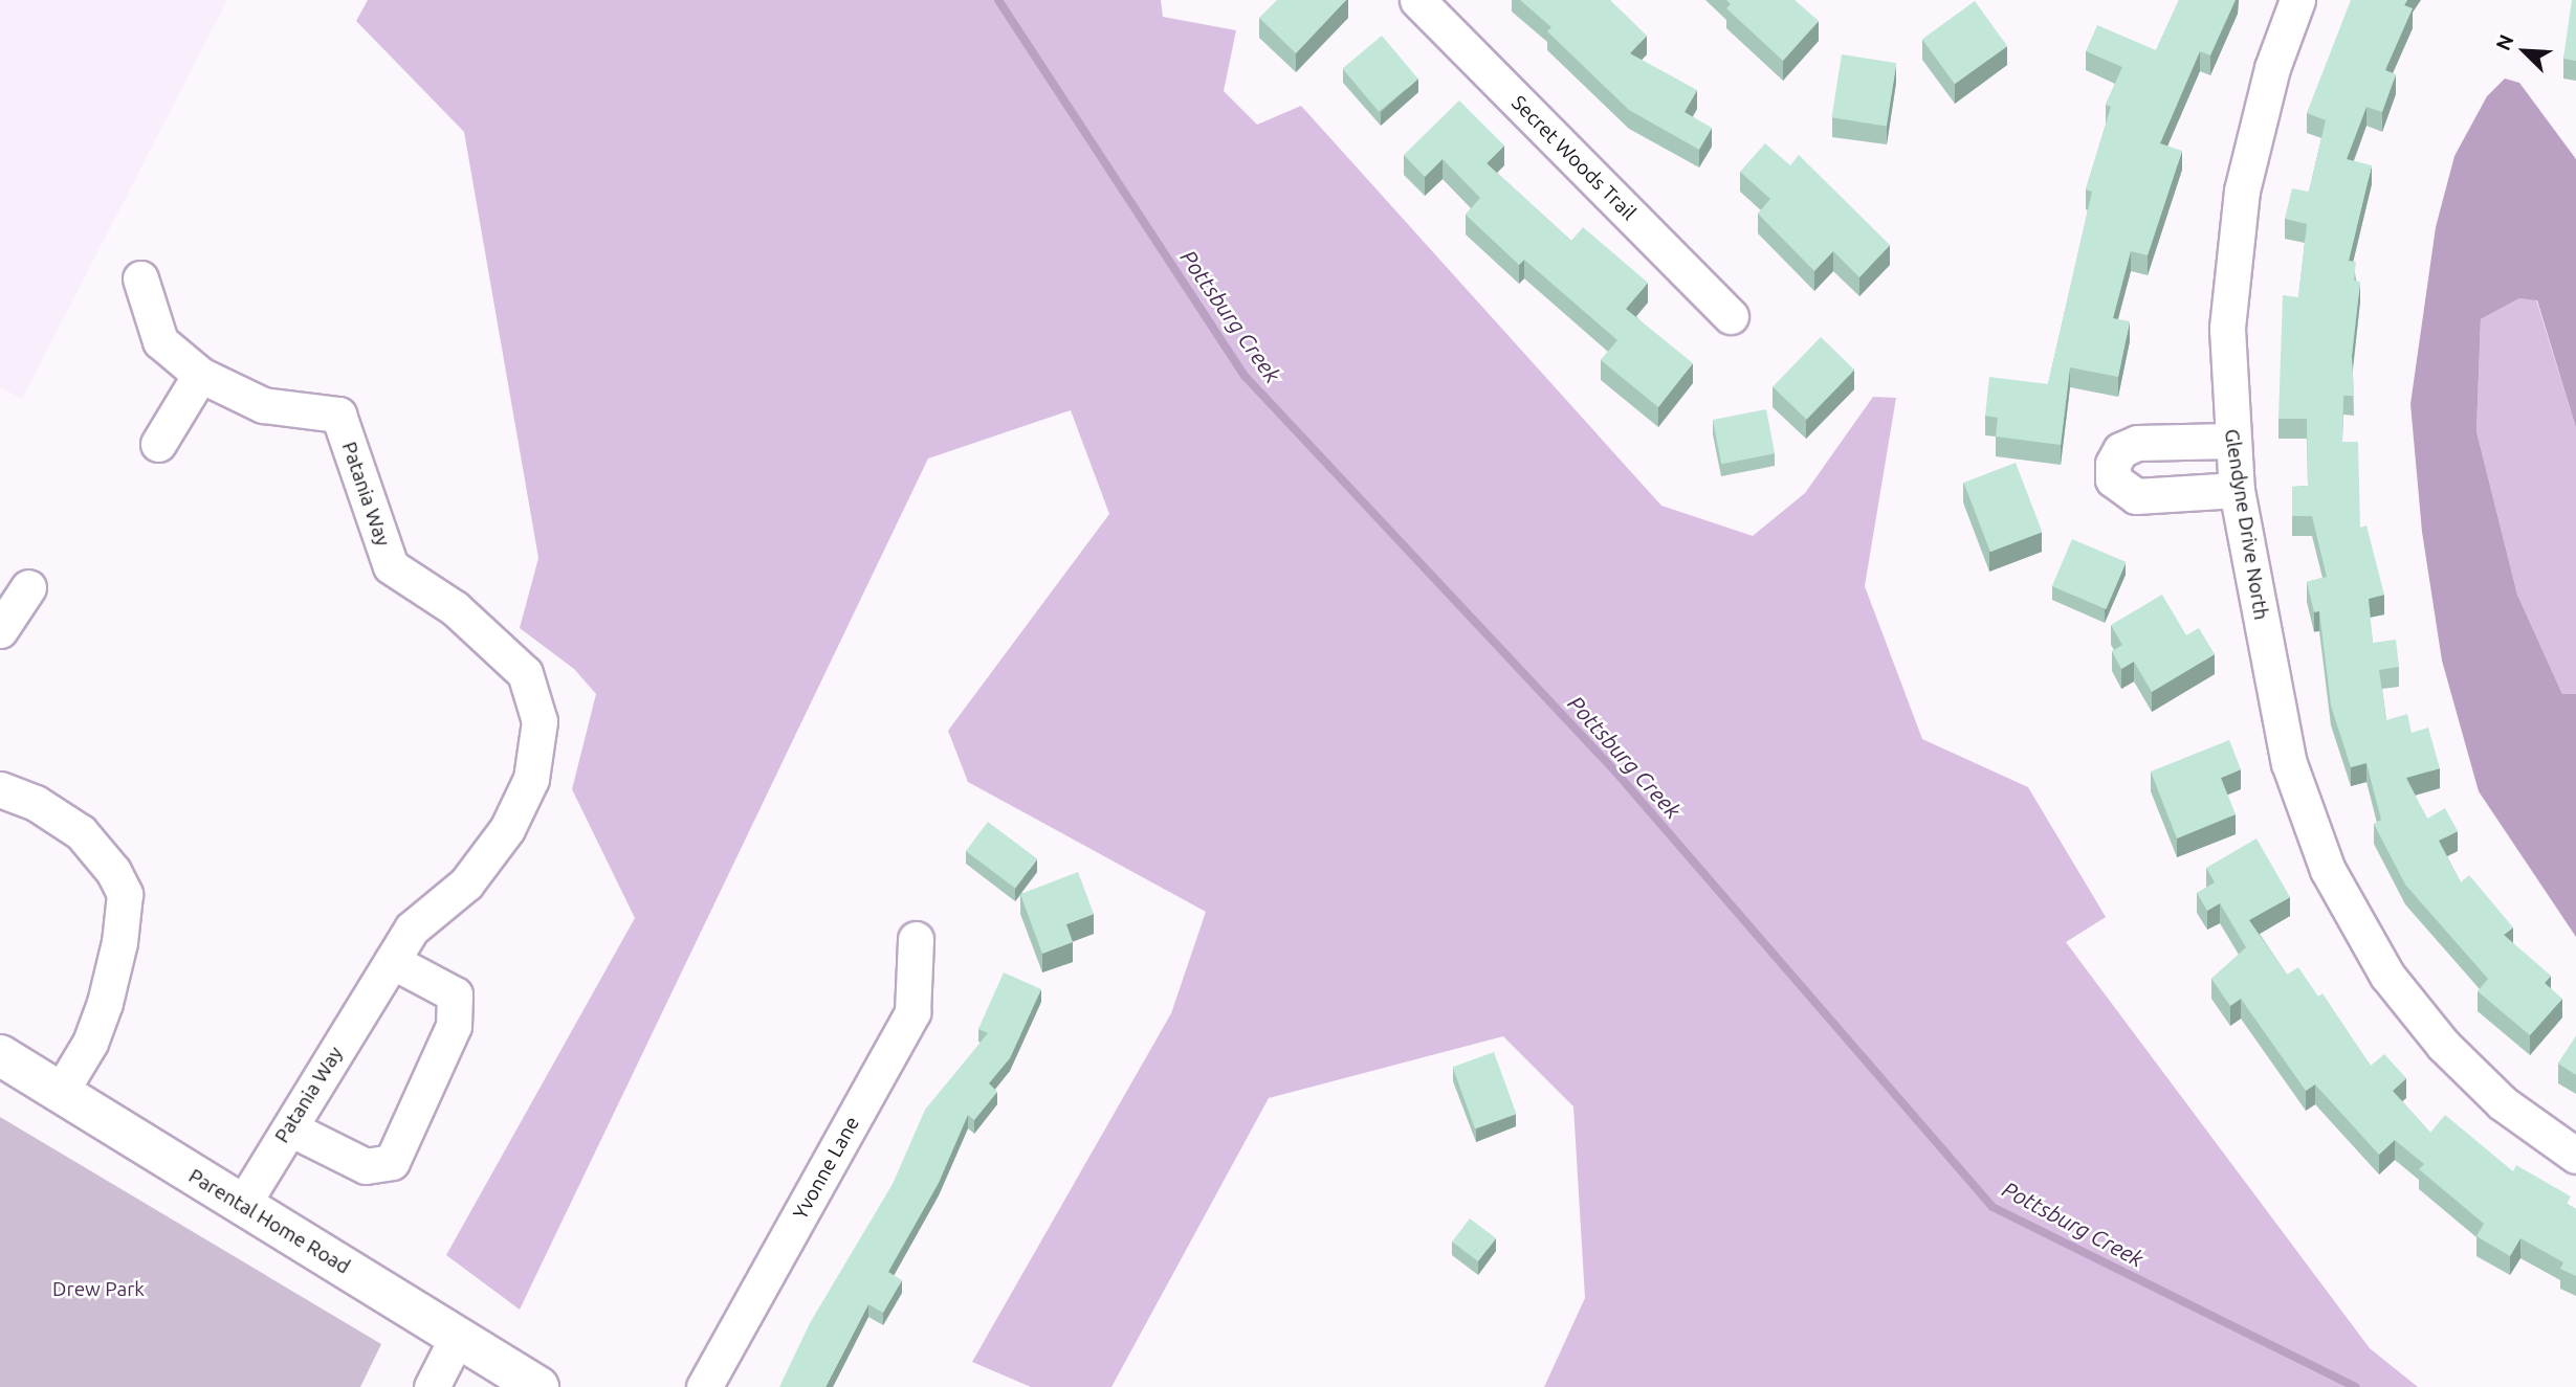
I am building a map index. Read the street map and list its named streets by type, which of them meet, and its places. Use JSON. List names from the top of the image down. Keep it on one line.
{"streets":{"main road":["Parental Home Road"],"street":["Secret Woods Trail","Patania Way","Glendyne Drive North","Yvonne Lane"]},"crossings":[["Patania Way","Parental Home Road"]],"water":["Pottsburg Creek"],"parks":["Drew Park"],"north":"top left"}
